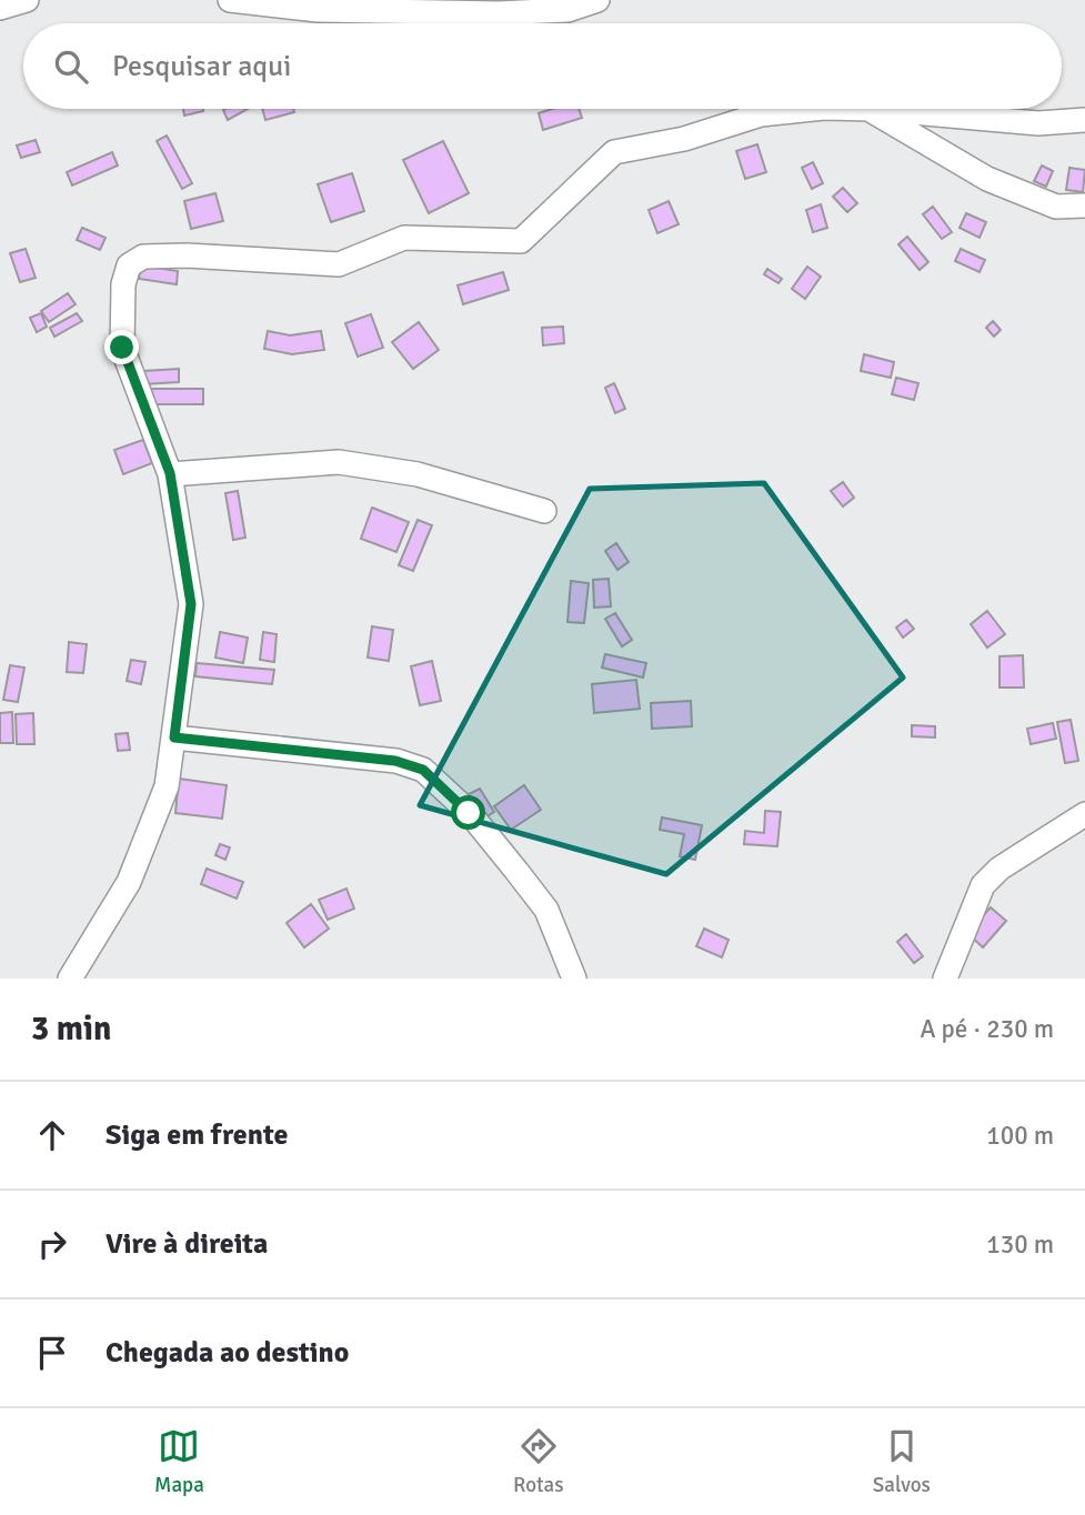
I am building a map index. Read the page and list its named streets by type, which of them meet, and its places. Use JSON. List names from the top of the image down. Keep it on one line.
{"page":{"search":"Pesquisar aqui","heading":["3 min","A pé · 230 m"],"list":[["Siga em frente","100 m"],["Vire à direita","130 m"],"Chegada ao destino"],"nav":["Mapa","Rotas","Salvos"]}}
